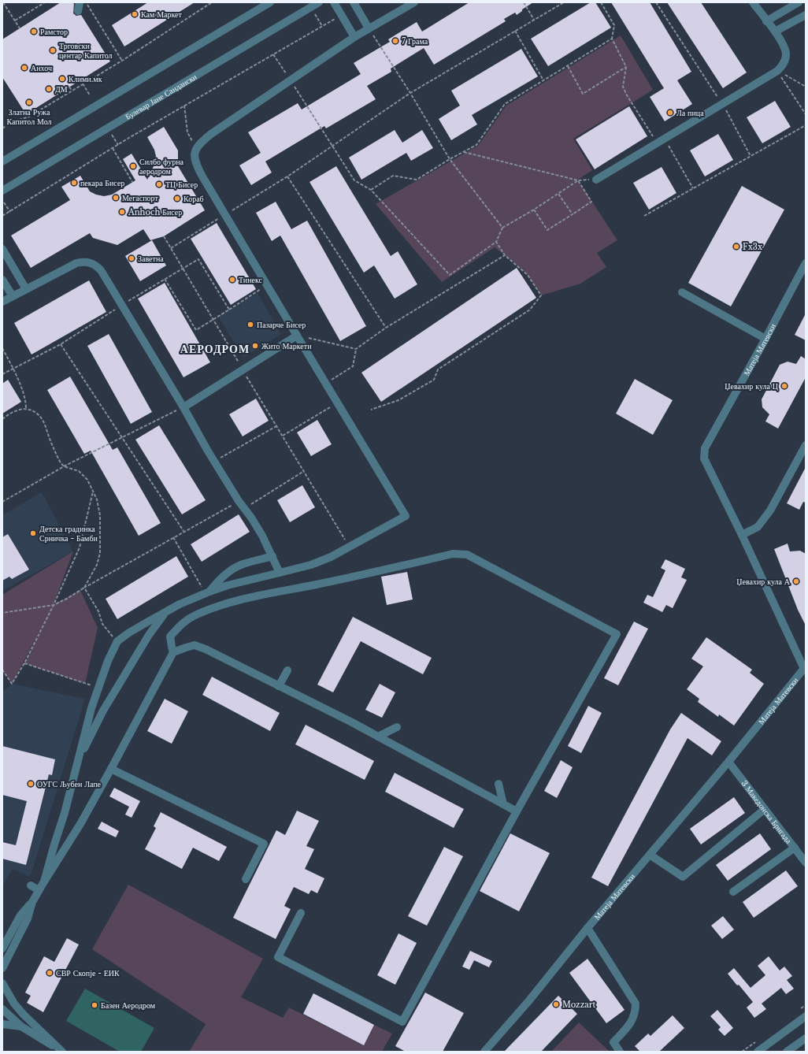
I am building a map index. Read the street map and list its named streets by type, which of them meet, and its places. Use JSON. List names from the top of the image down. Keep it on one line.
{"streets":{"street":["Булевар Јане Сандански","Матеја Матевски","3 Македонска Бригада"]},"crossings":[["Матеја Матевски","3 Македонска Бригада"]],"districts":["АЕРОДРОМ"],"places":["Кам Маркет","Рамстор","7 Грама","Трговски центар Капитол","Анхоч","Клими.мк","ДМ","Златна Ружа Капитол Мол","Ла пица","Силбо фурна аеродром","пекара Бисер","ТЦ Бисер","Мегаспорт","Кораб","Anhoch Бисер","Fx3x","Заветна","Тинекс","Пазарче Бисер","Жито Маркети","Џевахир кула Ц","Детска градинка Срничка - Бамби","Џевахир кула А","ОУГС Љубен Лапе","СВР Скопје - ЕИК","Mozzart","Базен Аеродром"]}
